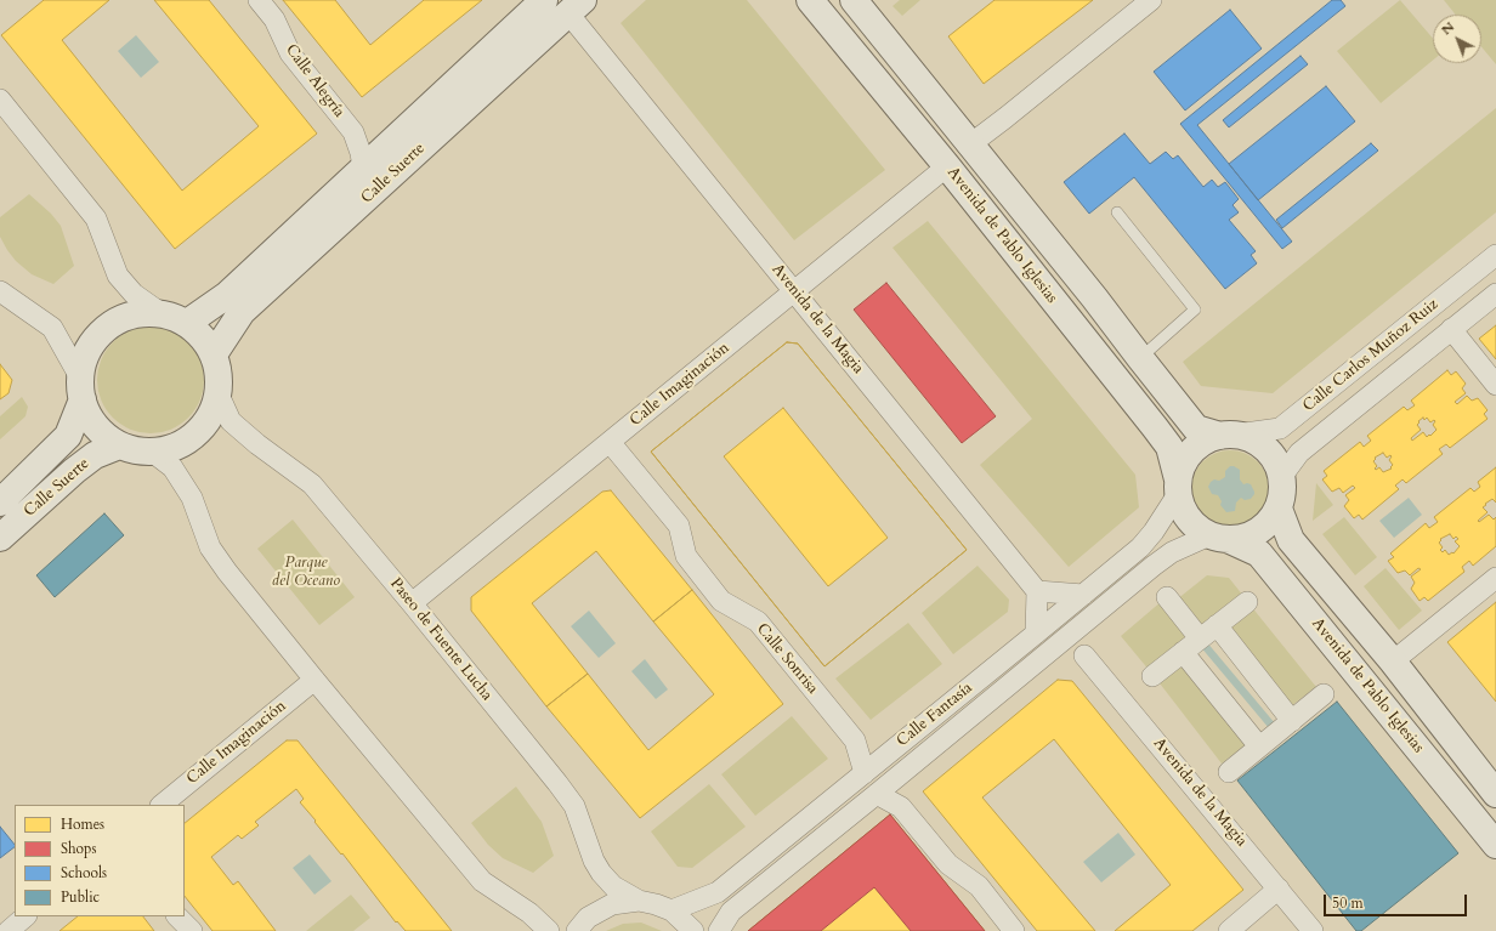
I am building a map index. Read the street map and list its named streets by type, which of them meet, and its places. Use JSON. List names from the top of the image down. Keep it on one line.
{"streets":{"street":["Calle Alegría","Calle Suerte","Avenida de Pablo Iglesias","Avenida de la Magia","Calle Carlos Muñoz Ruiz","Calle Imaginación","Paseo de Fuente Lucha","Calle Sonrisa","Calle Fantasía"]},"crossings":[["Calle Alegría","Calle Suerte"],["Calle Suerte","Avenida de la Magia"],["Calle Suerte","Paseo de Fuente Lucha"],["Avenida de Pablo Iglesias","Calle Carlos Muñoz Ruiz"],["Avenida de Pablo Iglesias","Calle Imaginación"],["Avenida de Pablo Iglesias","Calle Fantasía"],["Avenida de la Magia","Calle Imaginación"],["Calle Carlos Muñoz Ruiz","Calle Fantasía"],["Calle Imaginación","Paseo de Fuente Lucha"],["Calle Imaginación","Calle Sonrisa"],["Calle Sonrisa","Calle Fantasía"]],"parks":["Parque del Oceano"],"legend":["Homes","Shops","Schools","Public"],"scale_bar":"50 m","north":"top left"}
